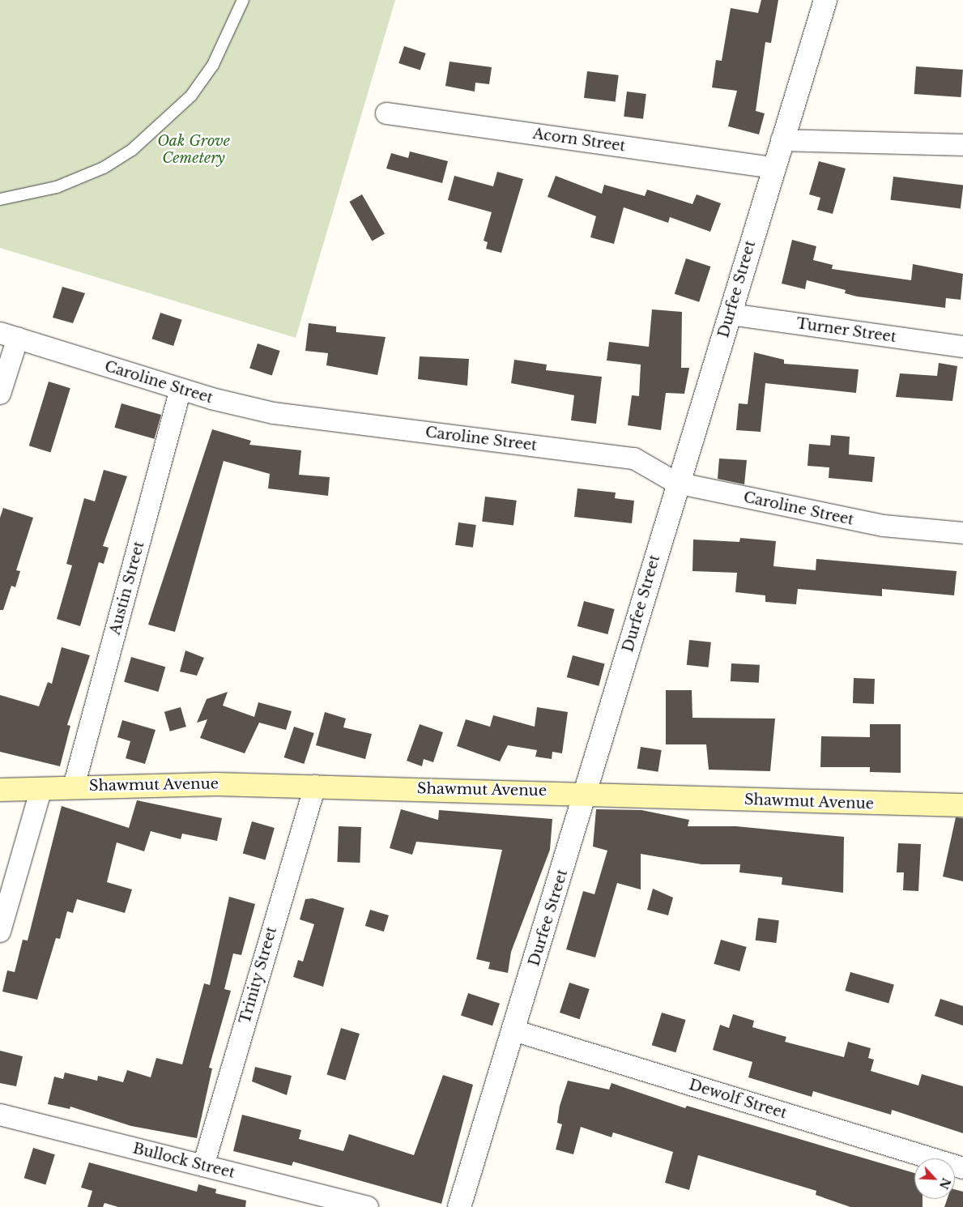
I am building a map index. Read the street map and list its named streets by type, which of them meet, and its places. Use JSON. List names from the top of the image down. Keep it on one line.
{"streets":{"main road":["Shawmut Avenue"],"street":["Acorn Street","Durfee Street","Turner Street","Caroline Street","Austin Street","Trinity Street","Dewolf Street","Bullock Street"]},"crossings":[["Acorn Street","Durfee Street"],["Durfee Street","Turner Street"],["Durfee Street","Caroline Street"],["Durfee Street","Shawmut Avenue"],["Durfee Street","Dewolf Street"],["Caroline Street","Austin Street"],["Austin Street","Shawmut Avenue"],["Shawmut Avenue","Trinity Street"],["Trinity Street","Bullock Street"]],"parks":["Oak Grove Cemetery"],"north":"bottom right"}
